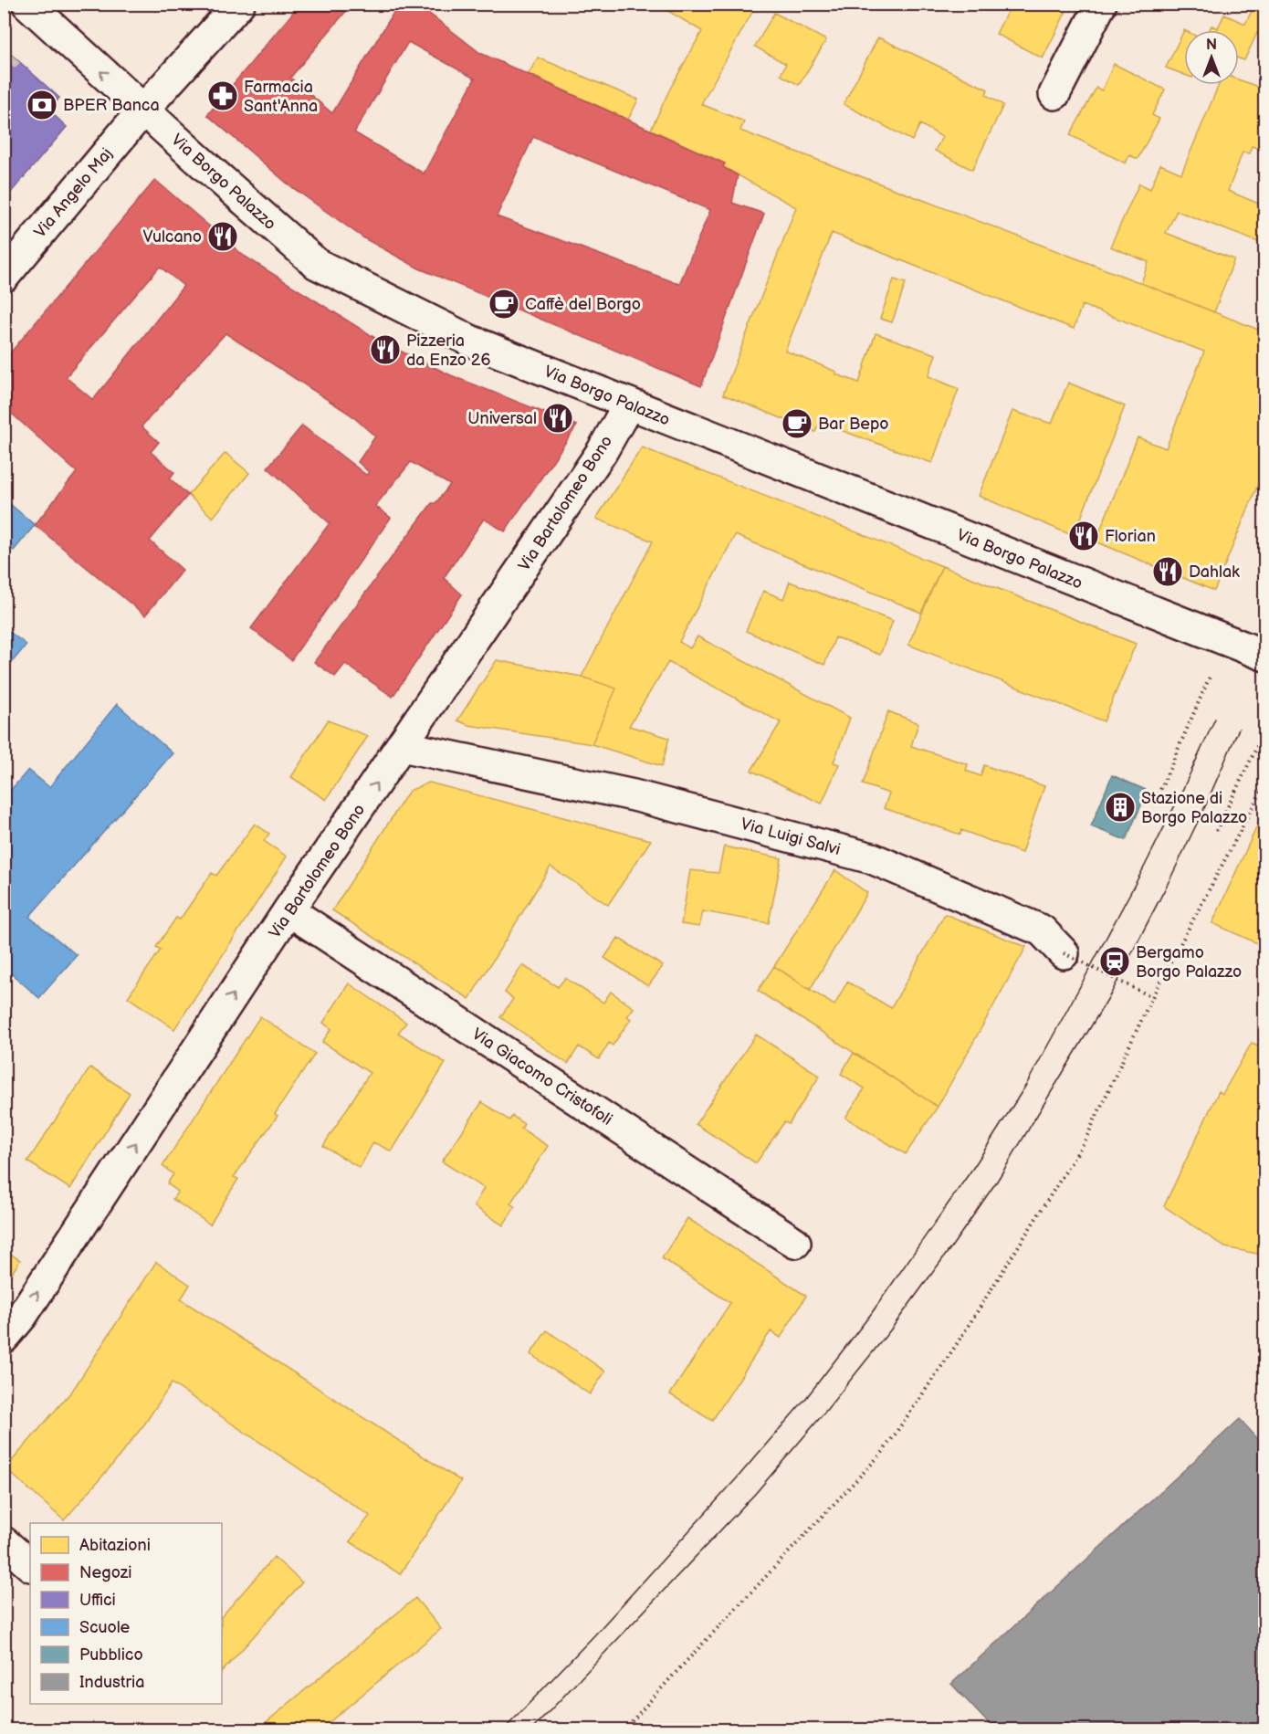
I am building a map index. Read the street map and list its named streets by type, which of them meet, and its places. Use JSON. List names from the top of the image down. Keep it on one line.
{"streets":{"street":["Via Borgo Palazzo","Via Angelo Maj","Via Bartolomeo Bono","Via Luigi Salvi","Via Giacomo Cristofoli"]},"crossings":[["Via Borgo Palazzo","Via Angelo Maj"],["Via Borgo Palazzo","Via Bartolomeo Bono"],["Via Bartolomeo Bono","Via Luigi Salvi"],["Via Bartolomeo Bono","Via Giacomo Cristofoli"]],"one_way":["Via Bartolomeo Bono"],"places":{"pharmacy":["Farmacia Sant'Anna"],"bank":["BPER Banca"],"restaurant":["Vulcano","Pizzeria da Enzo 26","Universal","Florian","Dahlak"],"cafe":["Caffè del Borgo","Bar Bepo"],"building":["Stazione di Borgo Palazzo"],"station":["Bergamo Borgo Palazzo"]},"legend":["Abitazioni","Negozi","Uffici","Scuole","Pubblico","Industria"],"north":"top"}
